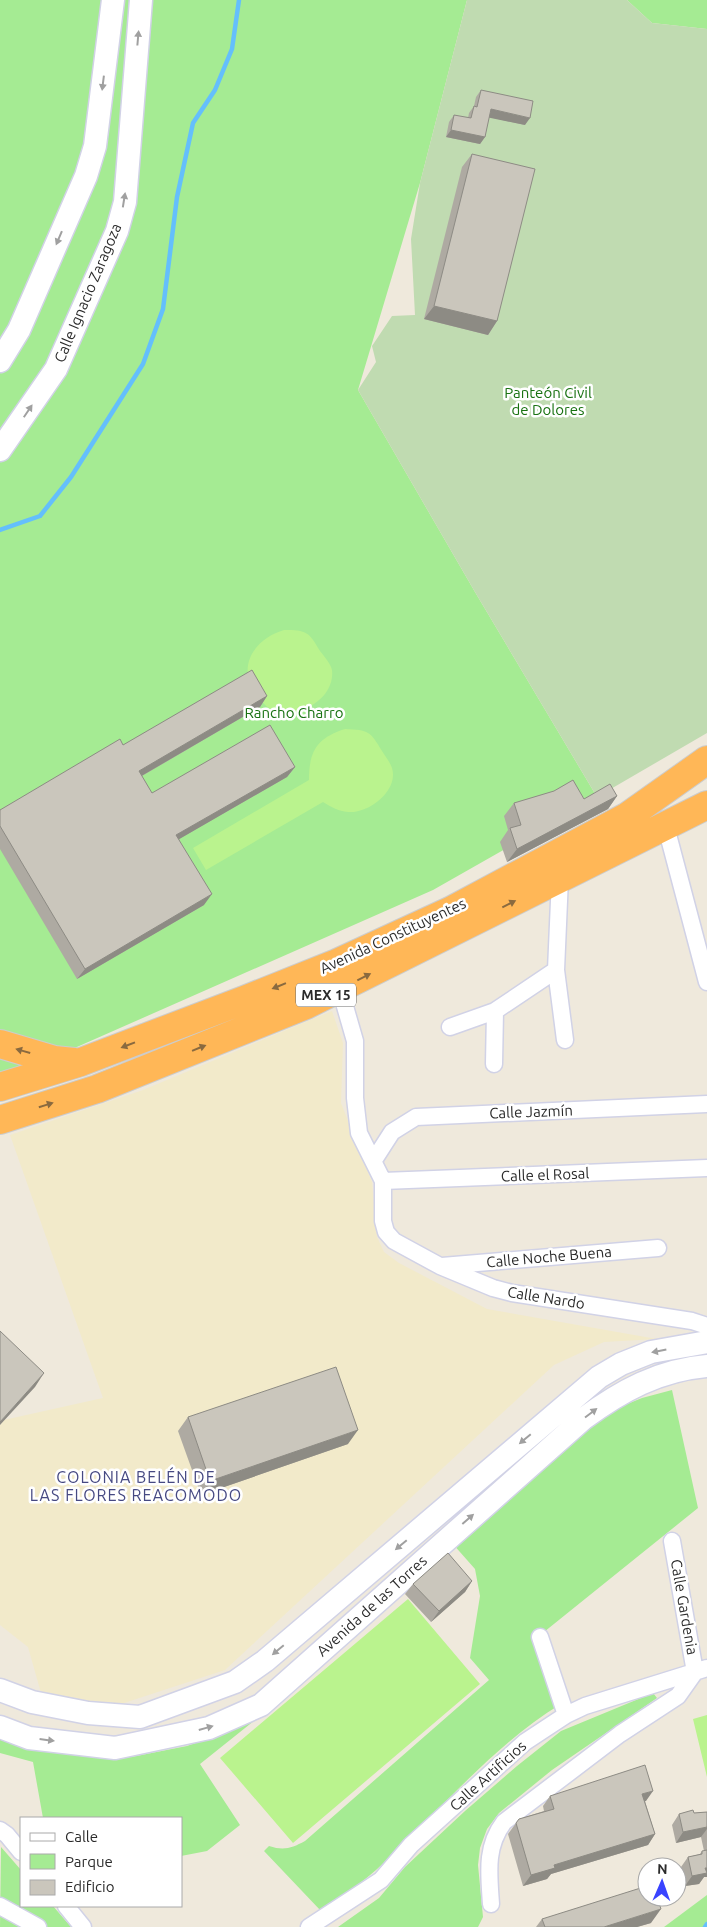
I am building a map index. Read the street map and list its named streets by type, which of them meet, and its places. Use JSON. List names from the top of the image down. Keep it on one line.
{"streets":{"highway":["Avenida Constituyentes","MEX 15"],"street":["Calle Ignacio Zaragoza","Calle Jazmín","Calle el Rosal","Calle Noche Buena","Calle Nardo","Avenida de las Torres","Calle Gardenia","Calle Artificios"]},"crossings":[["Calle el Rosal","Calle Nardo"],["Calle Noche Buena","Calle Nardo"],["Calle Gardenia","Calle Artificios"]],"districts":["COLONIA BELÉN DE LAS FLORES REACOMODO"],"parks":["Panteón Civil de Dolores","Rancho Charro"],"legend":["Calle","Parque","Edificio"],"north":"top"}
